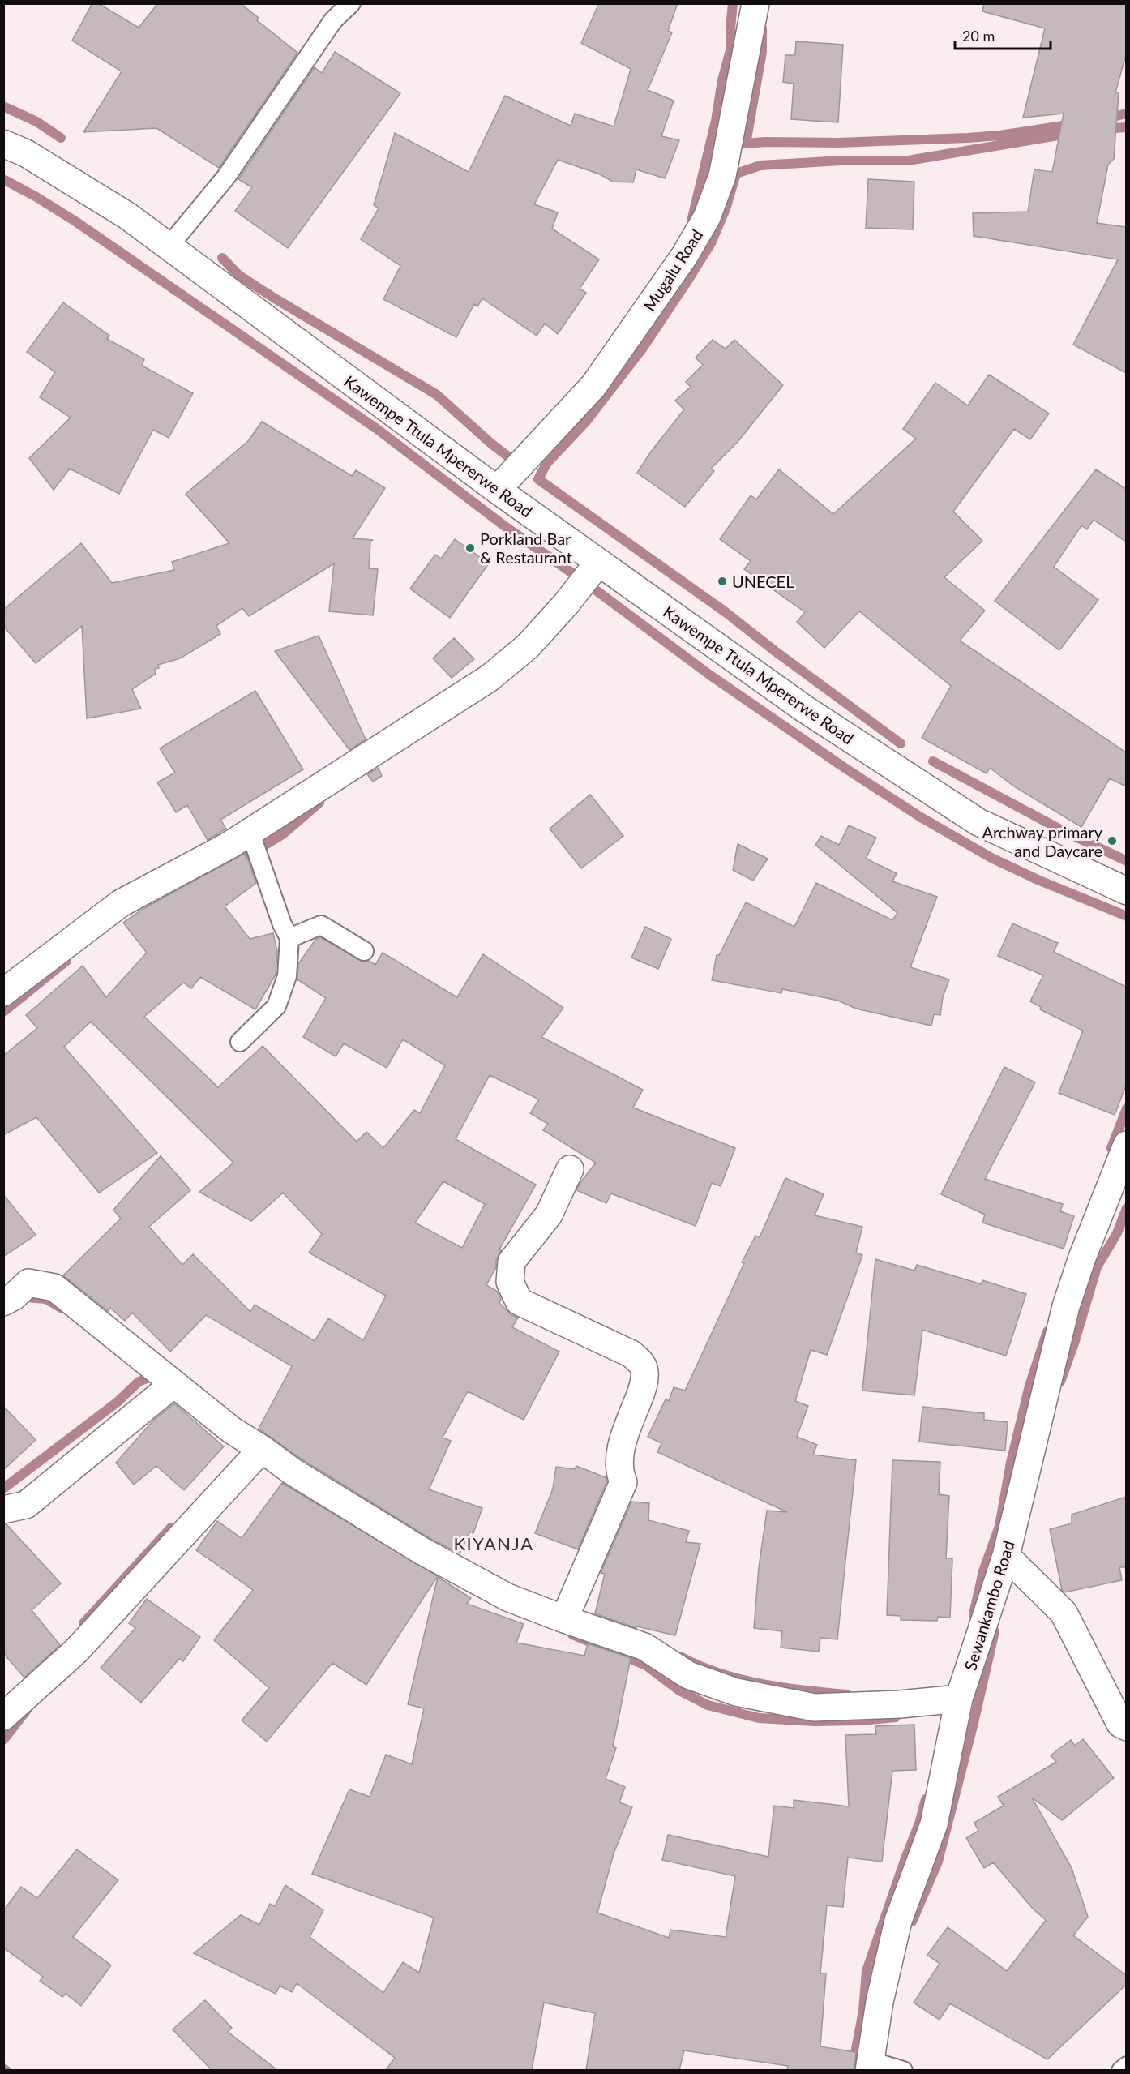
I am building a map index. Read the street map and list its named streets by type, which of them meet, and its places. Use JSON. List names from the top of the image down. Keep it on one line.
{"streets":{"street":["Mugalu Road","Kawempe Ttula Mpererwe Road","Sewankambo Road"]},"crossings":[["Mugalu Road","Kawempe Ttula Mpererwe Road"]],"districts":["KIYANJA"],"places":["Porkland Bar & Restaurant","UNECEL","Archway primary and Daycare"],"scale_bar":"20 m"}
